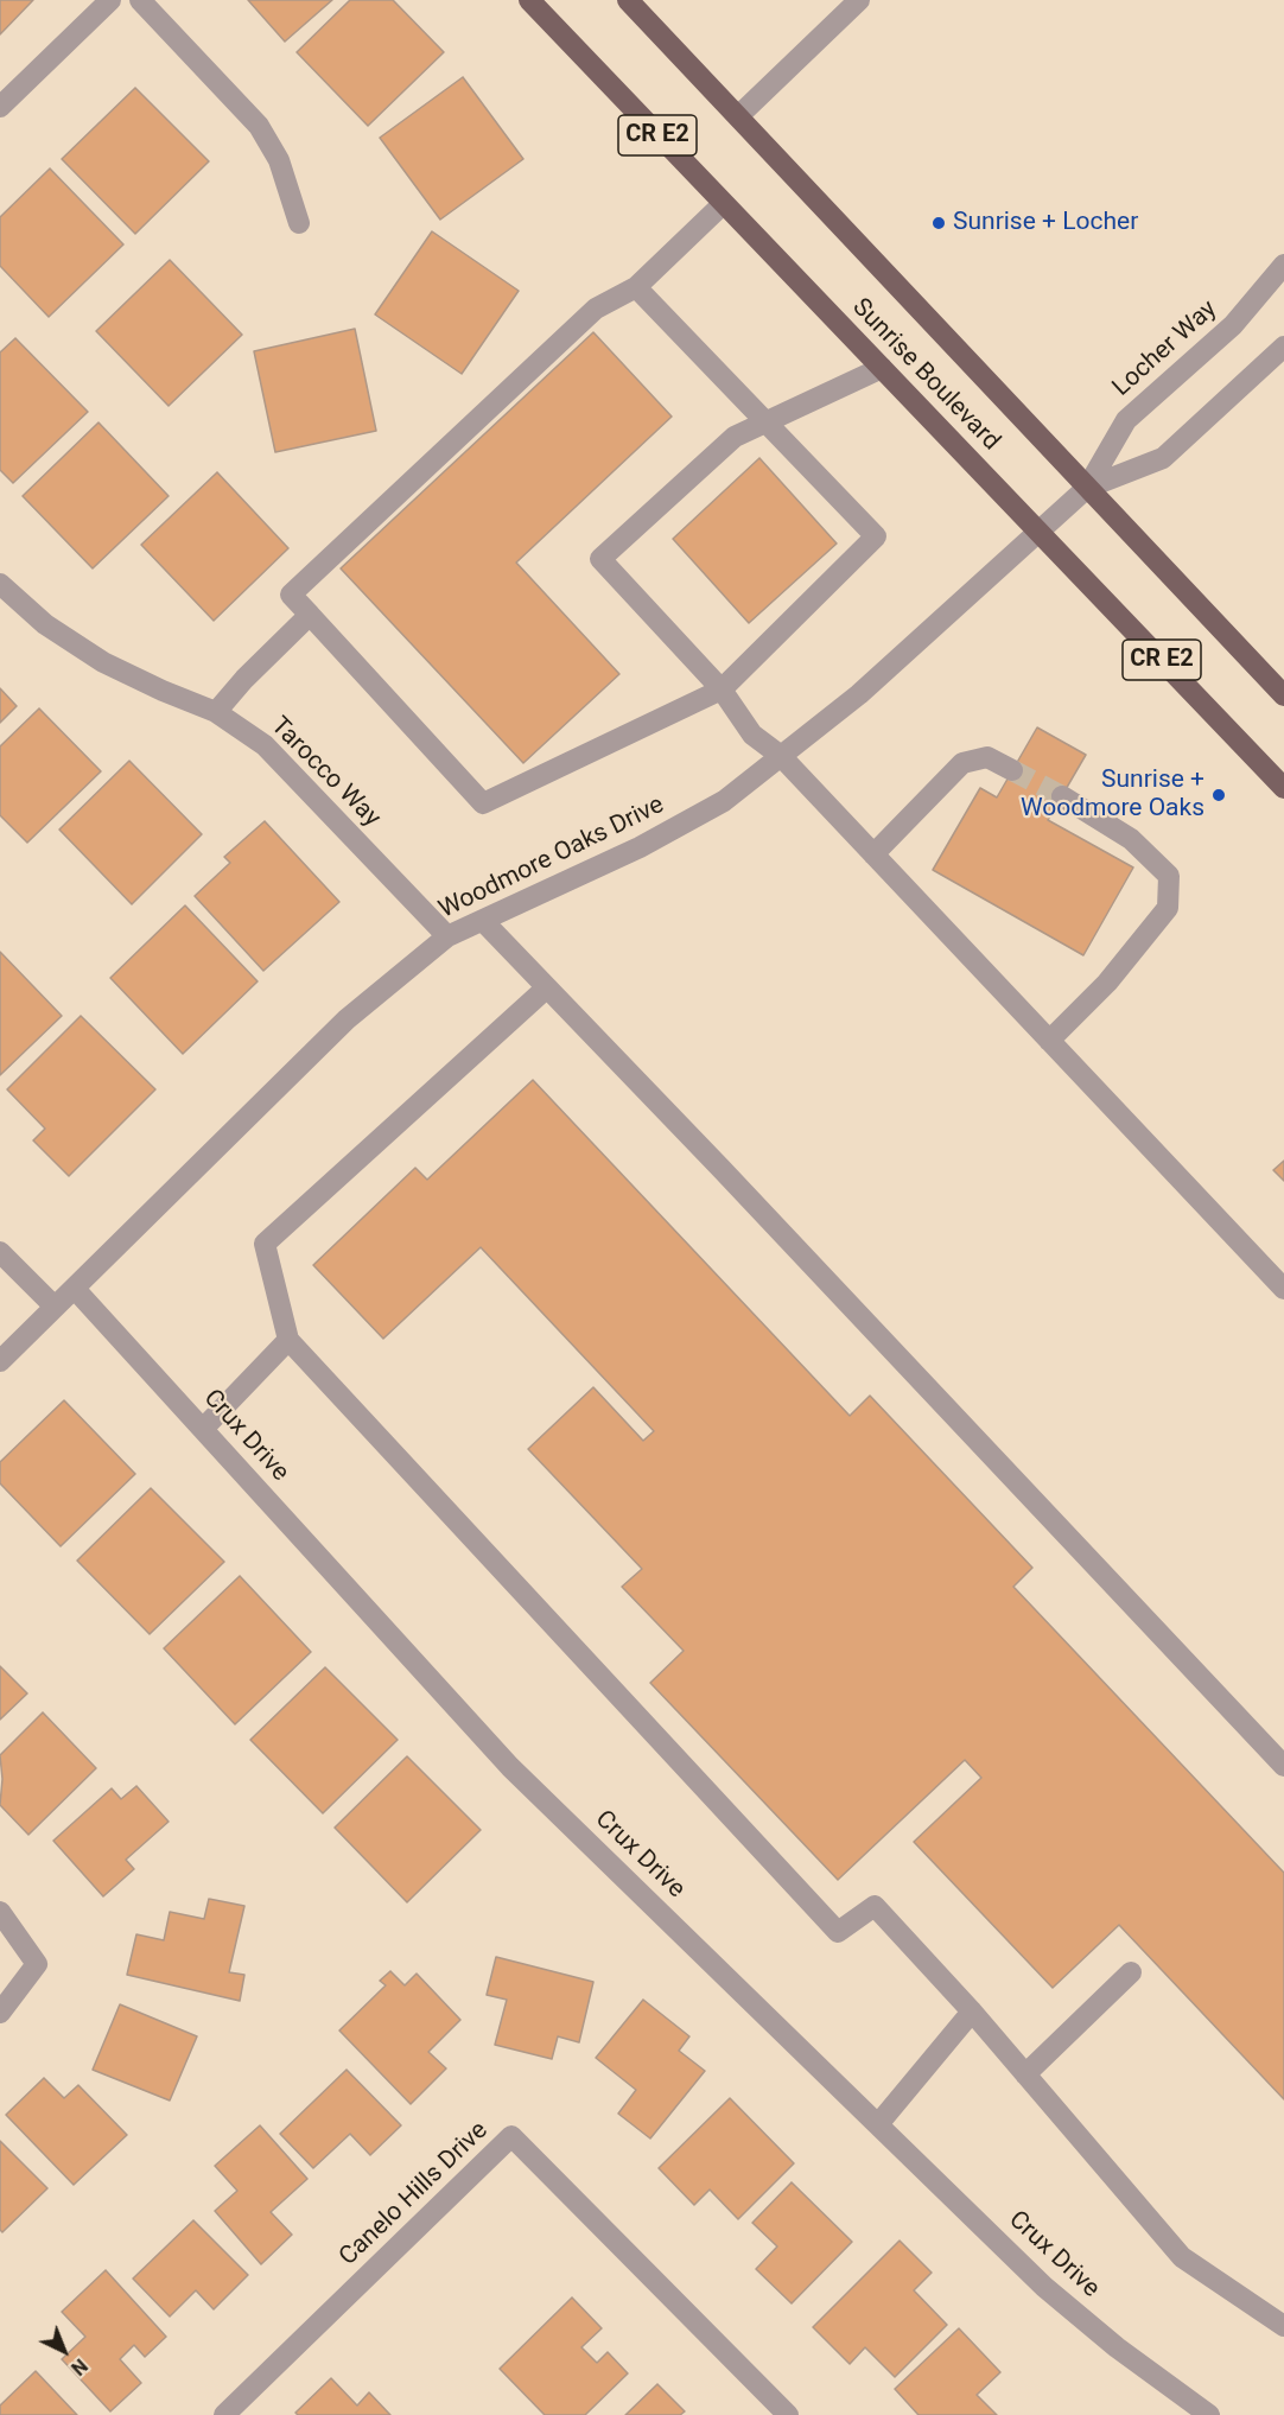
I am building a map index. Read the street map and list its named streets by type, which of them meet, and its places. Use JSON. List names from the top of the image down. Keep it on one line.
{"streets":{"main road":["CR E2","Sunrise Boulevard"],"street":["Locher Way","Tarocco Way","Woodmore Oaks Drive","Crux Drive","Canelo Hills Drive"]},"crossings":[["Locher Way","Sunrise Boulevard"],["Locher Way","Woodmore Oaks Drive"],["Sunrise Boulevard","Woodmore Oaks Drive"],["Tarocco Way","Woodmore Oaks Drive"],["Woodmore Oaks Drive","Crux Drive"]],"places":["Sunrise + Locher","Sunrise + Woodmore Oaks"],"north":"bottom right"}
